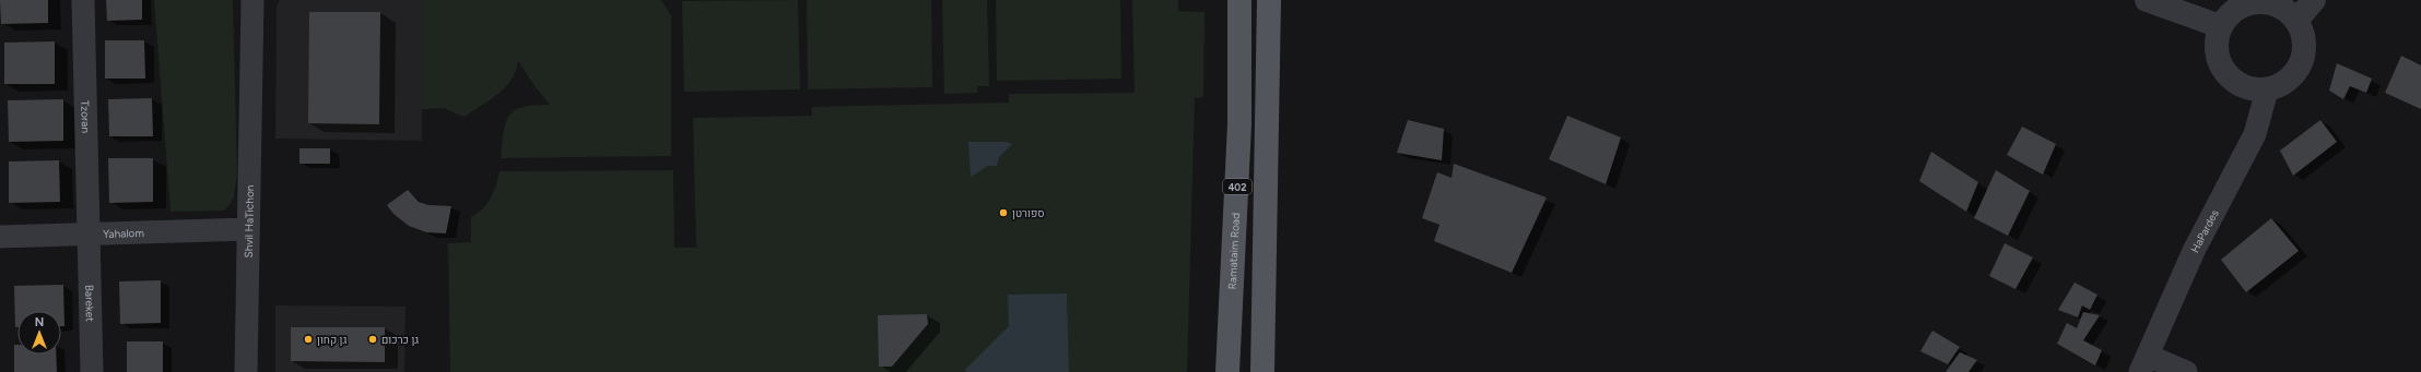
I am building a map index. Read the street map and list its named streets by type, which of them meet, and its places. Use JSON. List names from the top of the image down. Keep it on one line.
{"streets":{"main road":["402","Ramataim Road"],"street":["Tzoran","Shvil HaTichon","HaPardes","Yahalom","Bareket"]},"crossings":[["Tzoran","Yahalom"],["Tzoran","Bareket"],["Shvil HaTichon","Yahalom"],["Yahalom","Bareket"]],"places":["ספורטן","גן קחון","גן כרכום"],"north":"top"}
